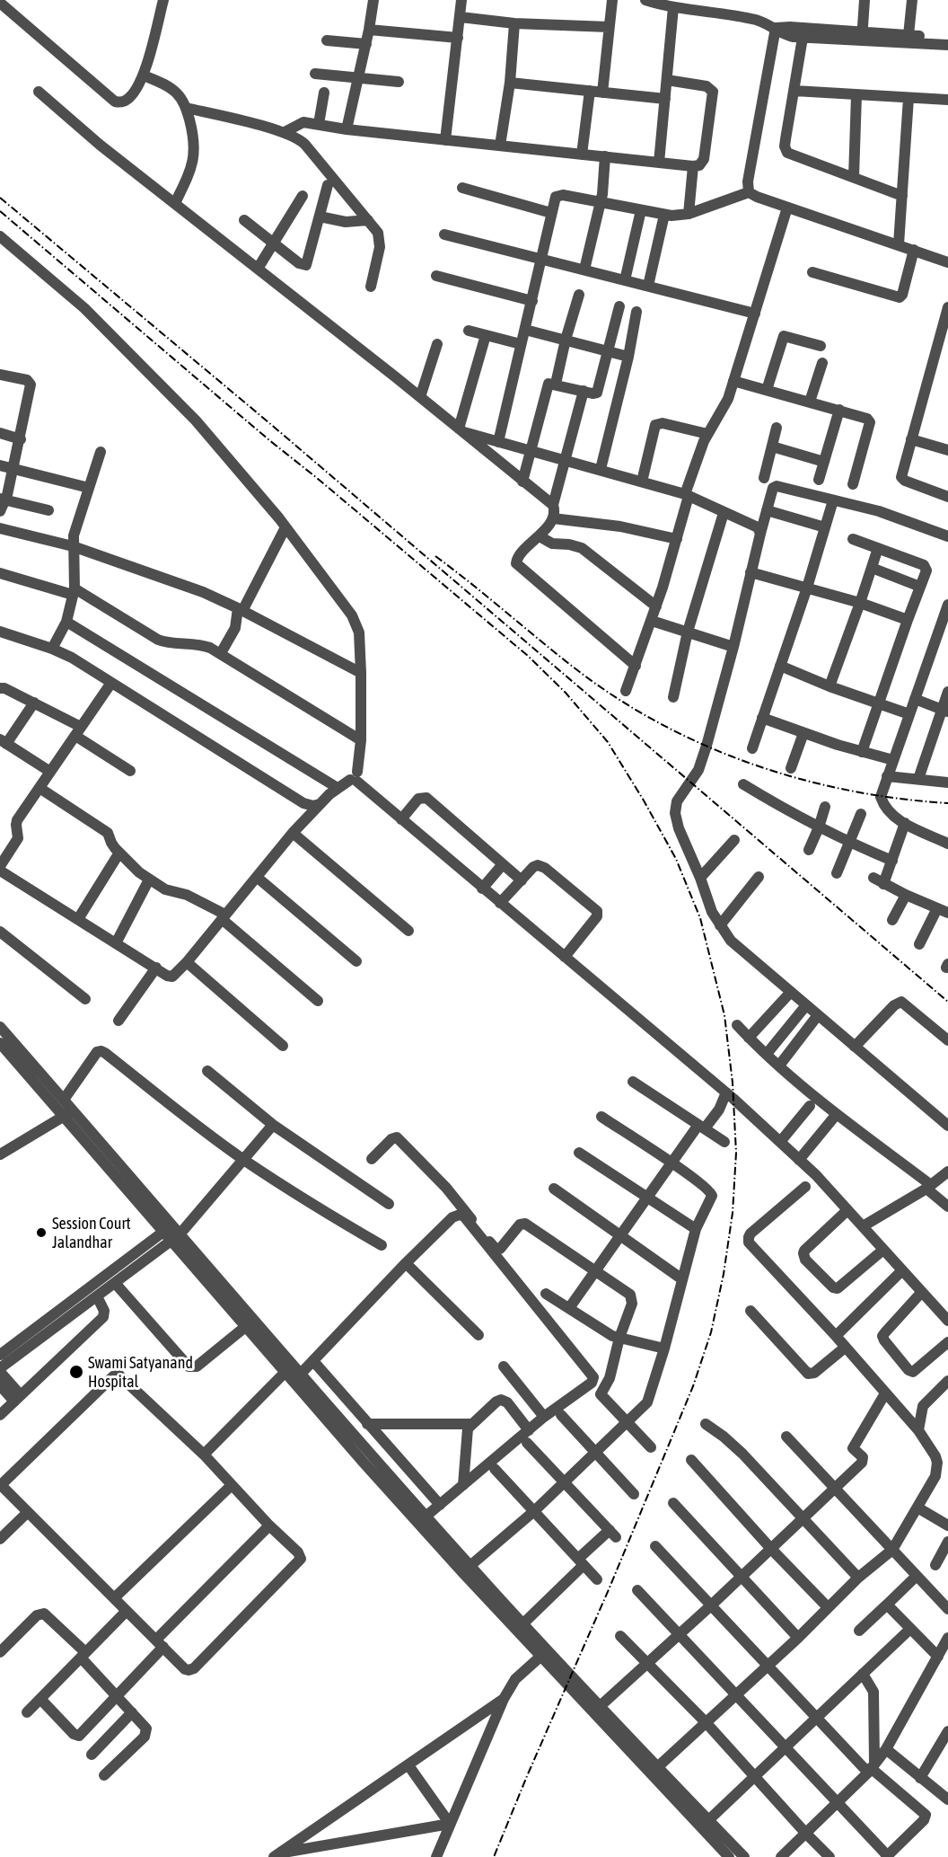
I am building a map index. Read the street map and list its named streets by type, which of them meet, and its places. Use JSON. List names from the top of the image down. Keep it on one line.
{"places":["Session Court Jalandhar","Swami Satyanand Hospital"]}
